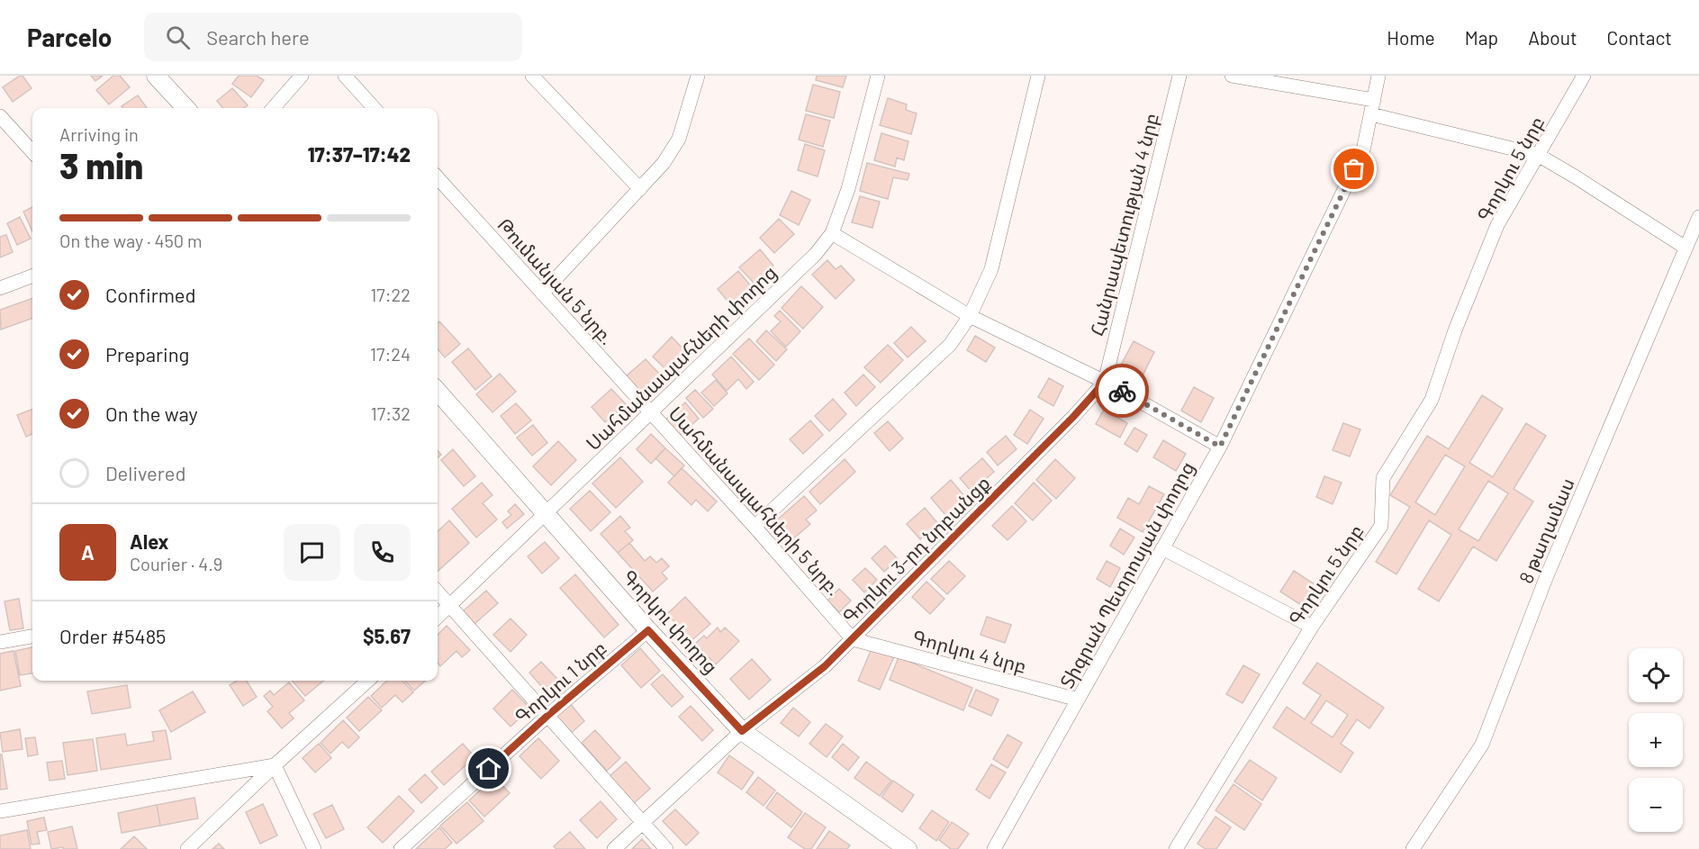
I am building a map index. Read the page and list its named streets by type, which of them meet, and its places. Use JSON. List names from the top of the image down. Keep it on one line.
{"streets":{"street":["Գորկու 5 նրբ","Հանրապետության 4 նրբ","Թումանյան 5 նրբ.","Սահմանապահների փողոց","Սահմանապահների 5 նրբ.","8 թաղամաս","Գորկու 3-րդ նրբանցք","Տիգրան Պետրոսյան փողոց","Գորկու փողոց","Գորկու 4 նրբ","Գորկու 1 նրբ"]},"crossings":[["Հանրապետության 4 նրբ","Գորկու 3-րդ նրբանցք"],["Թումանյան 5 նրբ.","Սահմանապահների փողոց"],["Թումանյան 5 նրբ.","Սահմանապահների 5 նրբ."],["Սահմանապահների փողոց","Սահմանապահների 5 նրբ."],["Սահմանապահների փողոց","Գորկու փողոց"],["Սահմանապահների 5 նրբ.","Գորկու 3-րդ նրբանցք"],["Սահմանապահների 5 նրբ.","Գորկու 4 նրբ"],["Գորկու 3-րդ նրբանցք","Գորկու փողոց"],["Գորկու 3-րդ նրբանցք","Գորկու 4 նրբ"],["Տիգրան Պետրոսյան փողոց","Գորկու 4 նրբ"],["Գորկու փողոց","Գորկու 1 նրբ"]],"page":{"header":"Parcelo","search":"Search here","nav":["Home","Map","About","Contact"],"heading":["3 min","Arriving in","17:37–17:42"],"panel":["Alex","Courier · 4.9","Order #5485","$5.67"],"bar":"On the way · 450 m","list":[["Confirmed","17:22"],["Preparing","17:24"],["On the way","17:32"],"Delivered"],"round":"A","map_buttons":["+","−"]}}
